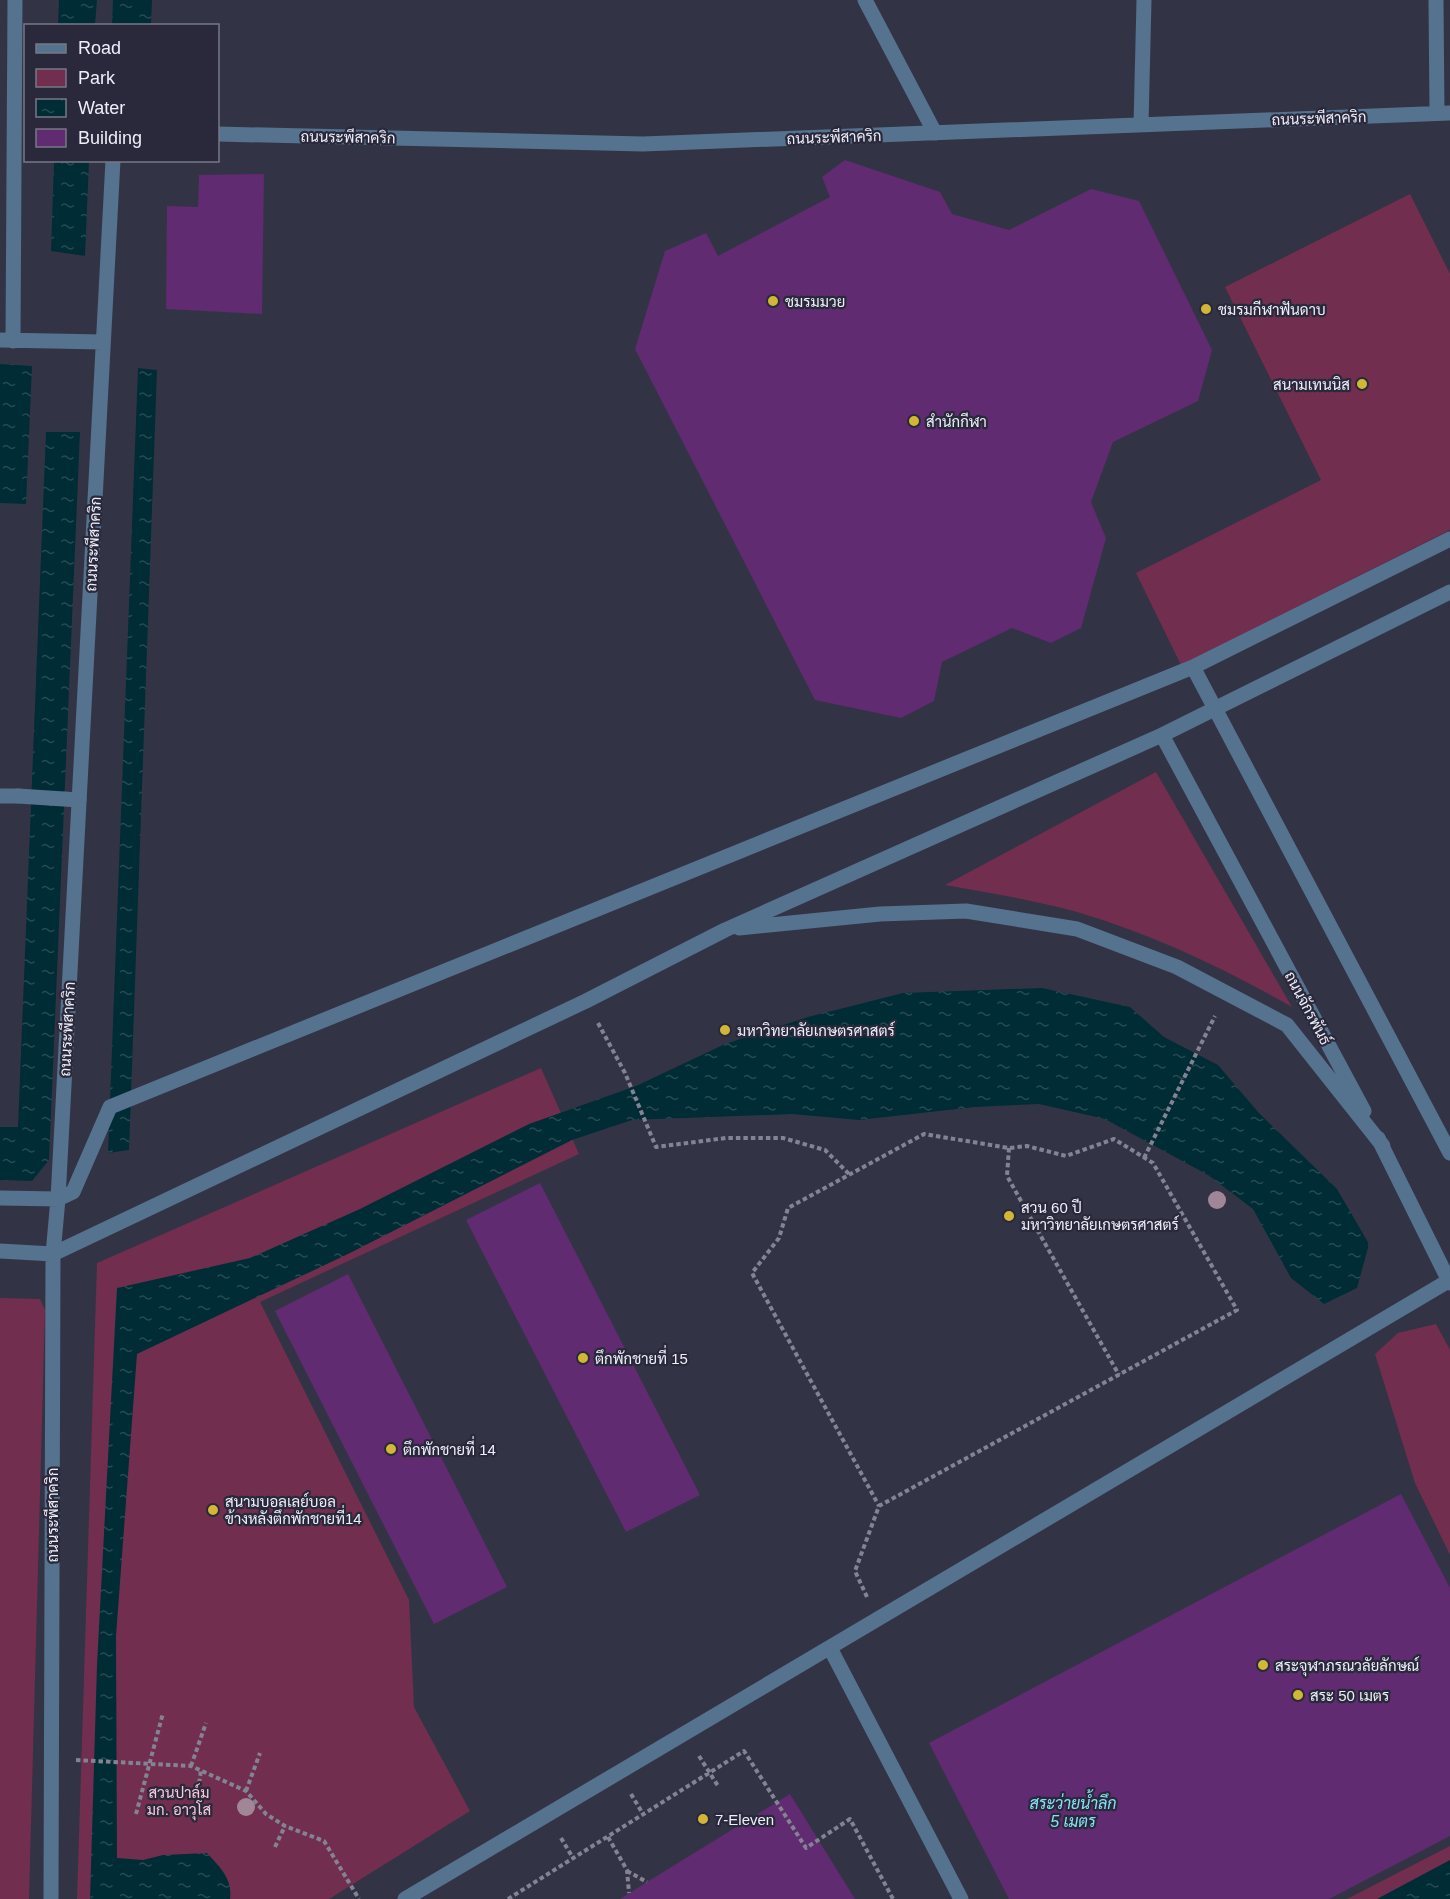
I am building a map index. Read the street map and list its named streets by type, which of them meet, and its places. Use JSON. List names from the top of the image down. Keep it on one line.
{"streets":{"street":["ถนนระพีสาคริก","ถนนจักรพันธ์"]},"water":["สระว่ายน้ำลึก 5 เมตร"],"parks":["สวนปาล์ม มก. อาวุโส"],"places":["ชมรมมวย","ชมรมกีฬาฟันดาบ","สนามเทนนิส","สำนักกีฬา","มหาวิทยาลัยเกษตรศาสตร์","สวน 60 ปี มหาวิทยาลัยเกษตรศาสตร์","ตึกพักชายที่ 15","ตึกพักชายที่ 14","สนามบอลเลย์บอล ข้างหลังตึกพักชายที่14","สระจุฬาภรณวลัยลักษณ์","สระ 50 เมตร","7-Eleven"],"legend":["Road","Park","Water","Building"]}
